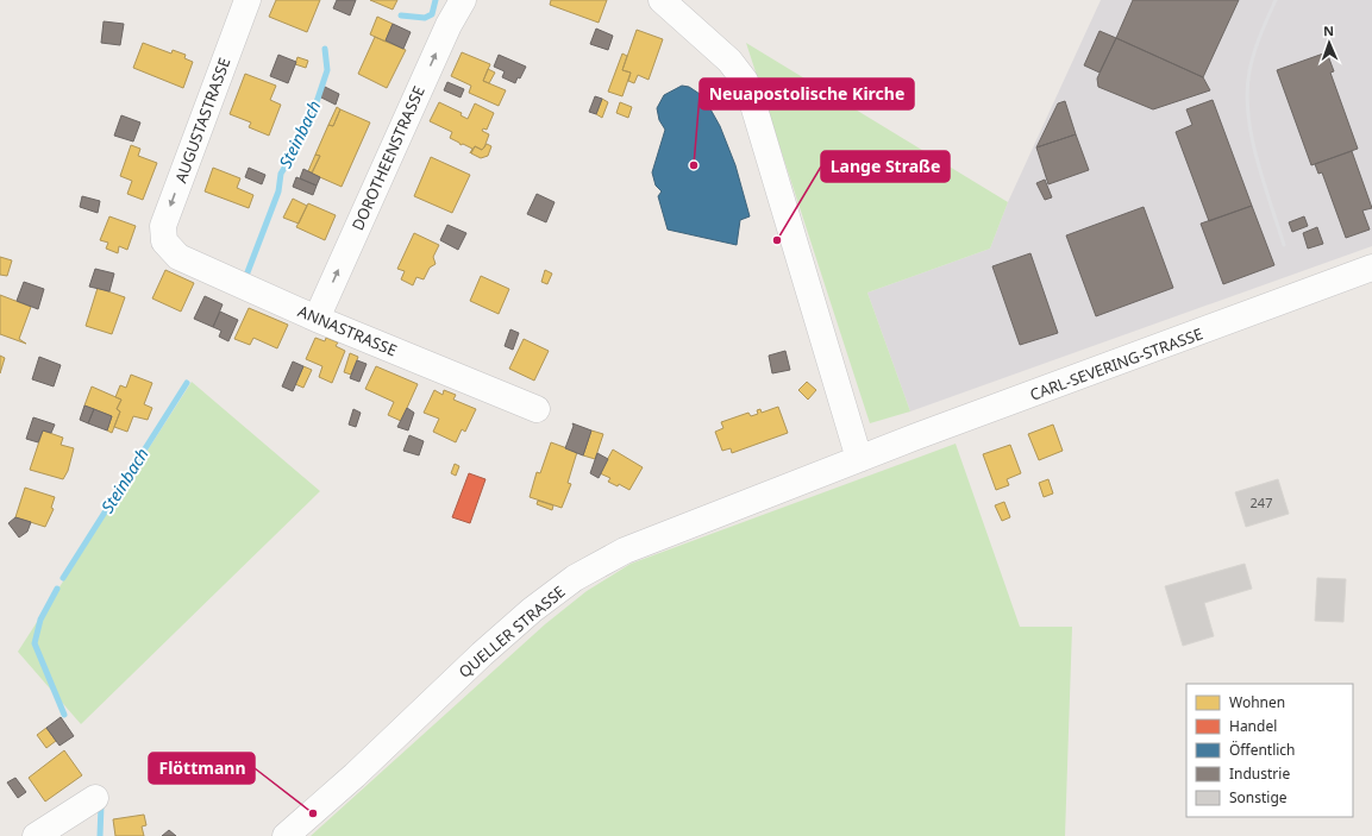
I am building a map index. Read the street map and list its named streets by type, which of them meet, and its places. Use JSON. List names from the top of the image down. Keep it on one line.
{"streets":{"street":["AUGUSTASTRASSE","DOROTHEENSTRASSE","ANNASTRASSE","CARL-SEVERING-STRASSE","QUELLER STRASSE"]},"crossings":[["AUGUSTASTRASSE","ANNASTRASSE"],["DOROTHEENSTRASSE","ANNASTRASSE"],["CARL-SEVERING-STRASSE","QUELLER STRASSE"]],"one_way":["AUGUSTASTRASSE","DOROTHEENSTRASSE"],"water":["Steinbach"],"places":["Neuapostolische Kirche","Lange Straße","Flöttmann"],"house_numbers":["247"],"legend":["Wohnen","Handel","Öffentlich","Industrie","Sonstige"],"north":"top"}
